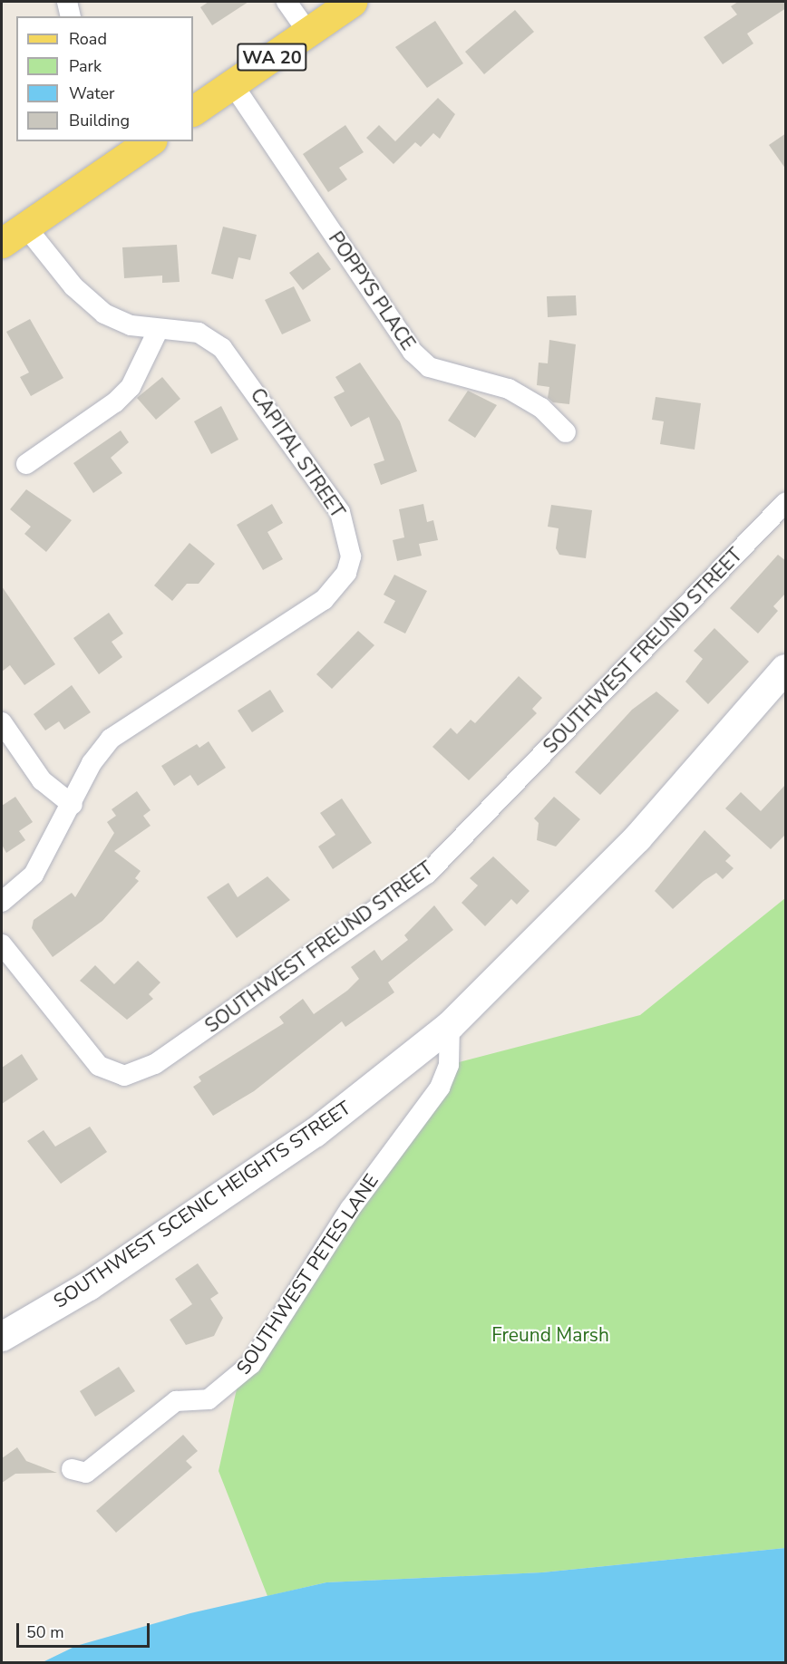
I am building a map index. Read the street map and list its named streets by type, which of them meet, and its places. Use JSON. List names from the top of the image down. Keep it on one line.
{"streets":{"main road":["WA 20"],"street":["POPPYS PLACE","CAPITAL STREET","SOUTHWEST FREUND STREET","SOUTHWEST SCENIC HEIGHTS STREET","SOUTHWEST PETES LANE"]},"crossings":[["WA 20","POPPYS PLACE"],["SOUTHWEST SCENIC HEIGHTS STREET","SOUTHWEST PETES LANE"]],"parks":["Freund Marsh"],"legend":["Road","Park","Water","Building"],"scale_bar":"50 m"}
